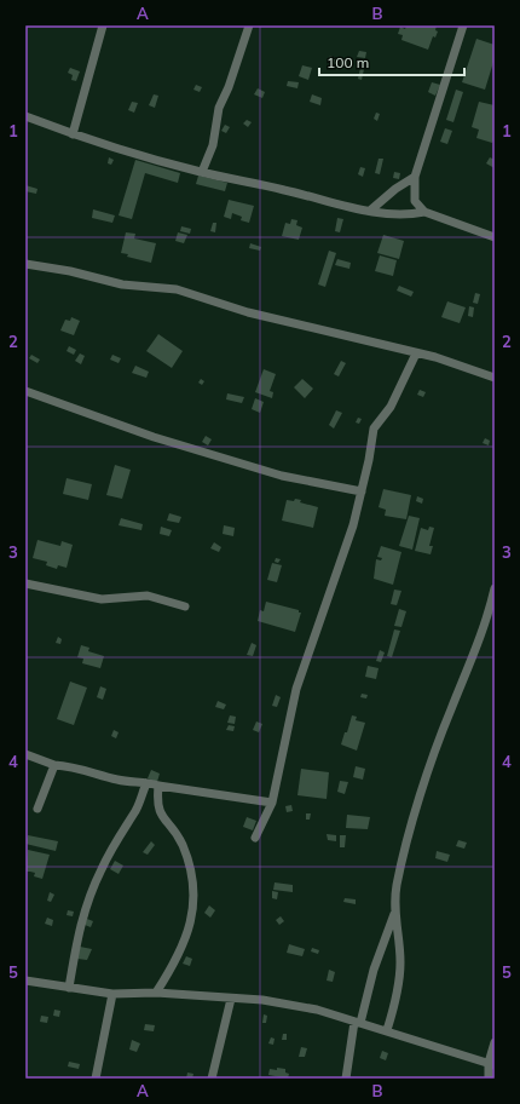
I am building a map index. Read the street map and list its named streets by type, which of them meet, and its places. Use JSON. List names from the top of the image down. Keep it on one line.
{"scale_bar":"100 m","grid":{"columns":["A","B"],"rows":["1","2","3","4","5"]}}
